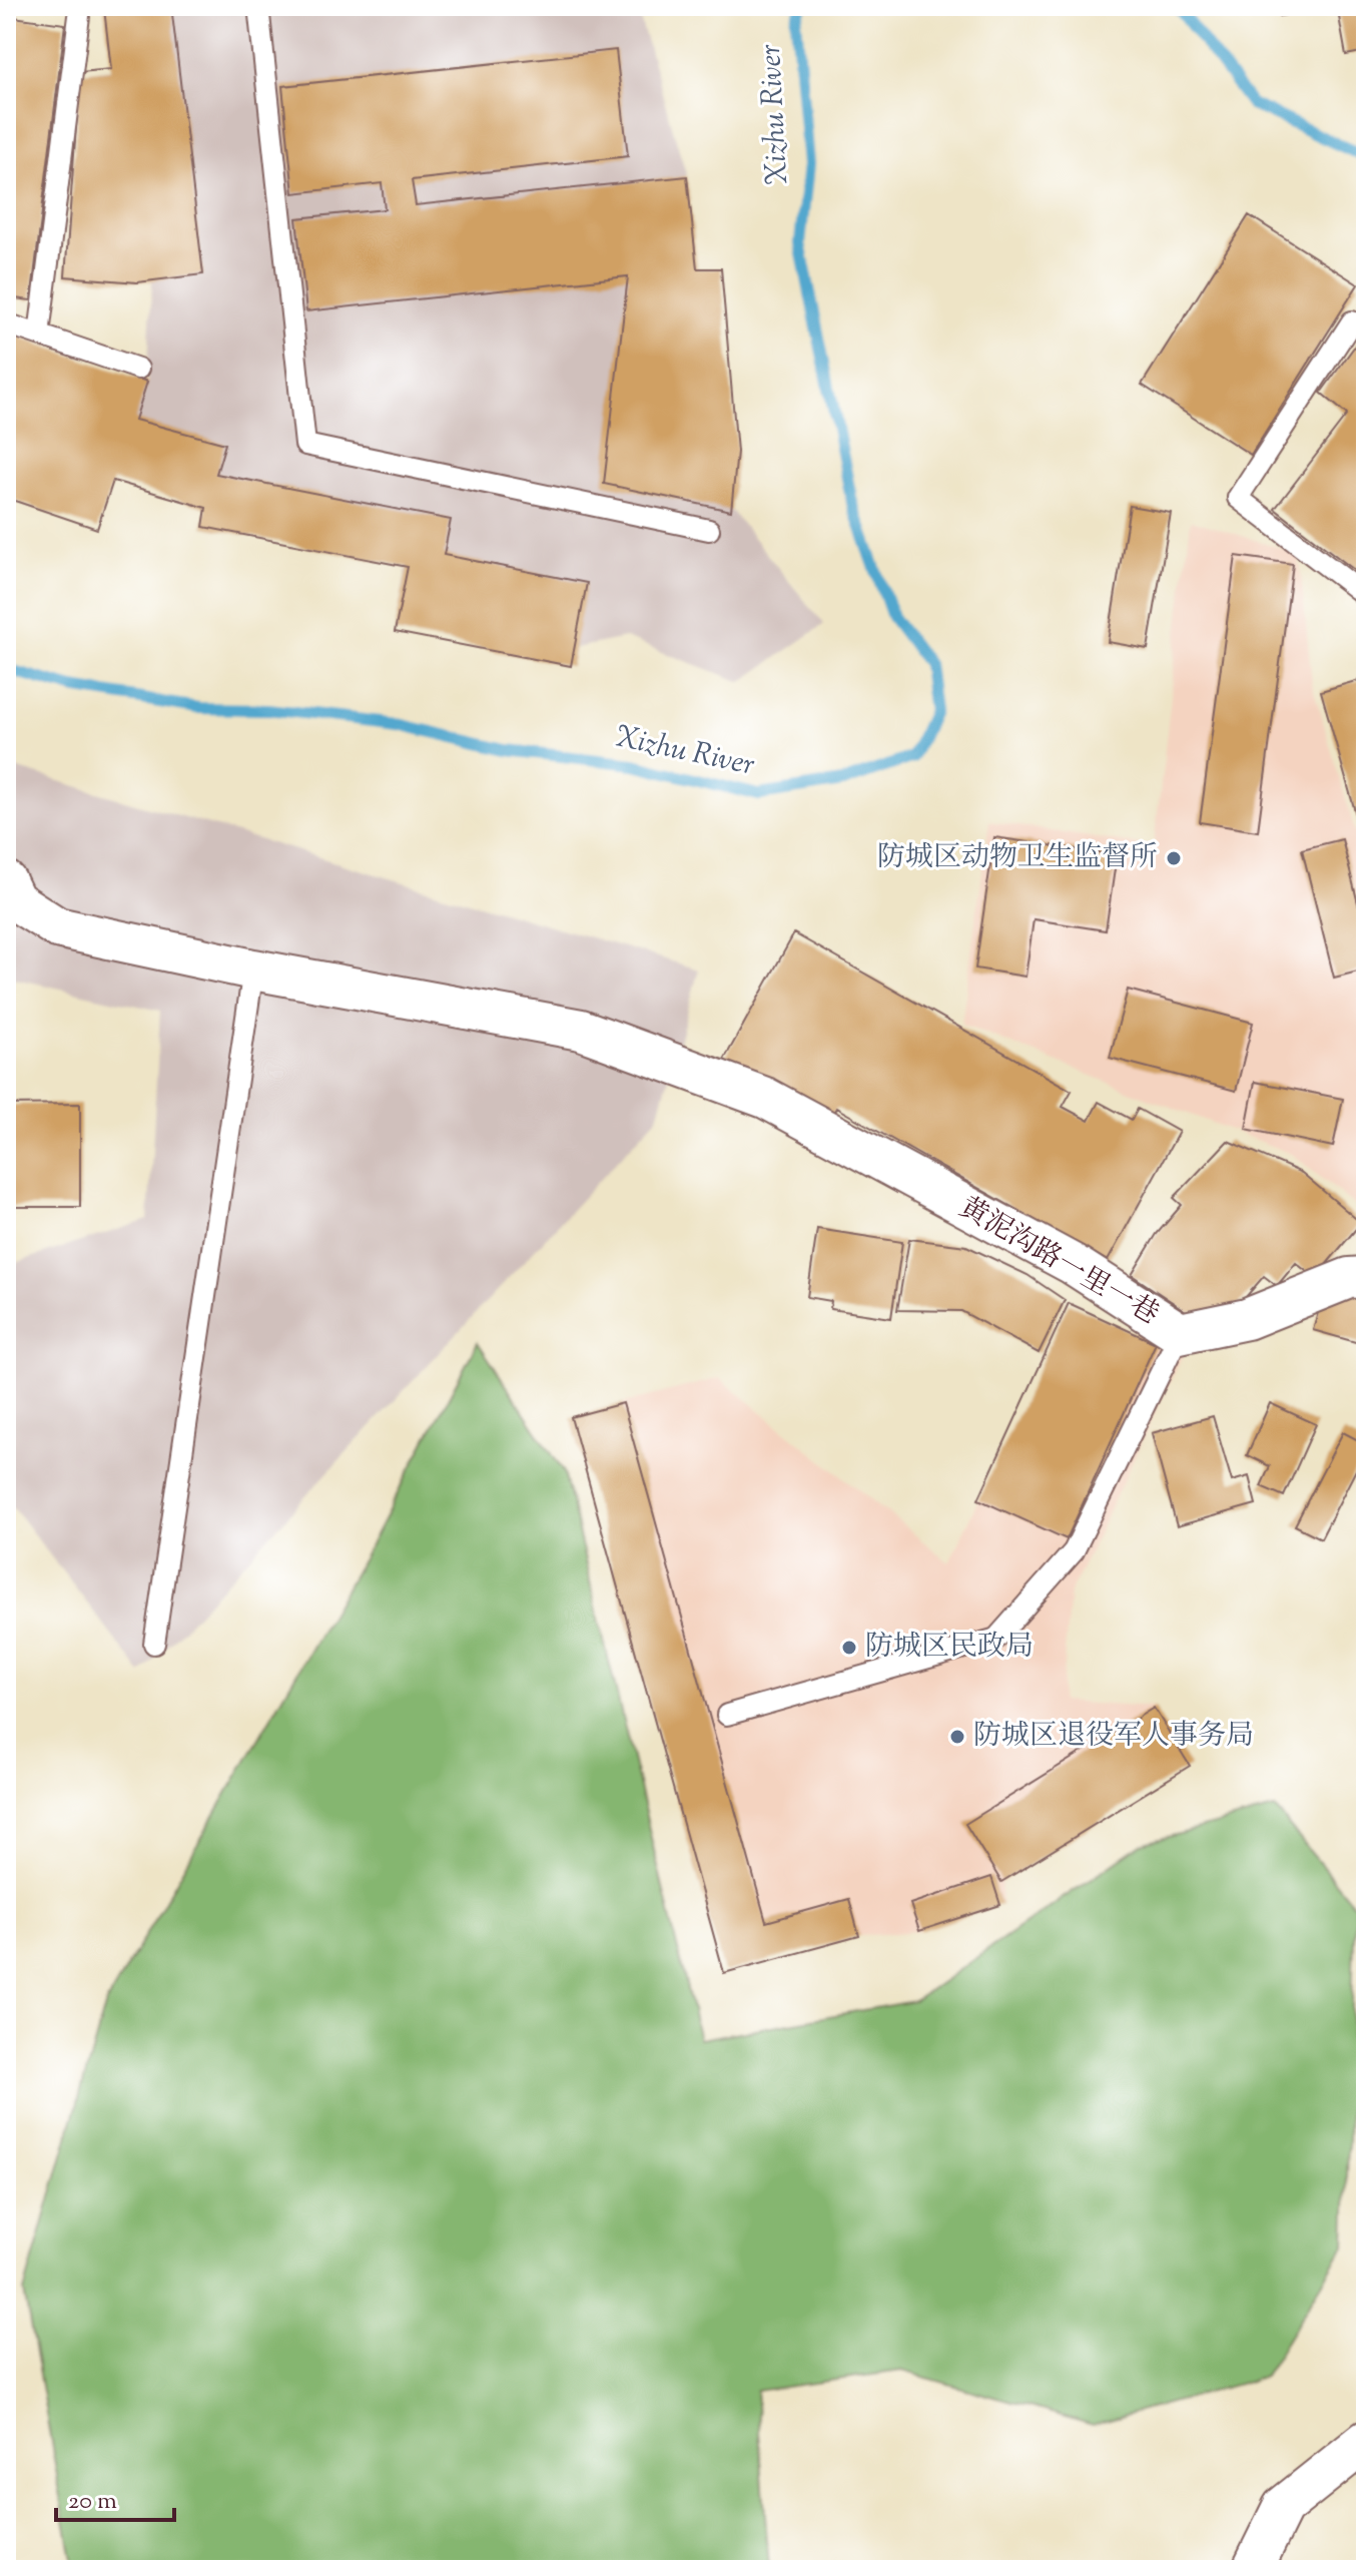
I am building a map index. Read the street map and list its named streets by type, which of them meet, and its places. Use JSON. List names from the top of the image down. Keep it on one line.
{"streets":{"street":["黄泥沟路一里一巷"]},"water":["Xizhu River"],"places":["防城区动物卫生监督所","防城区民政局","防城区退役军人事务局"],"scale_bar":"20 m"}
